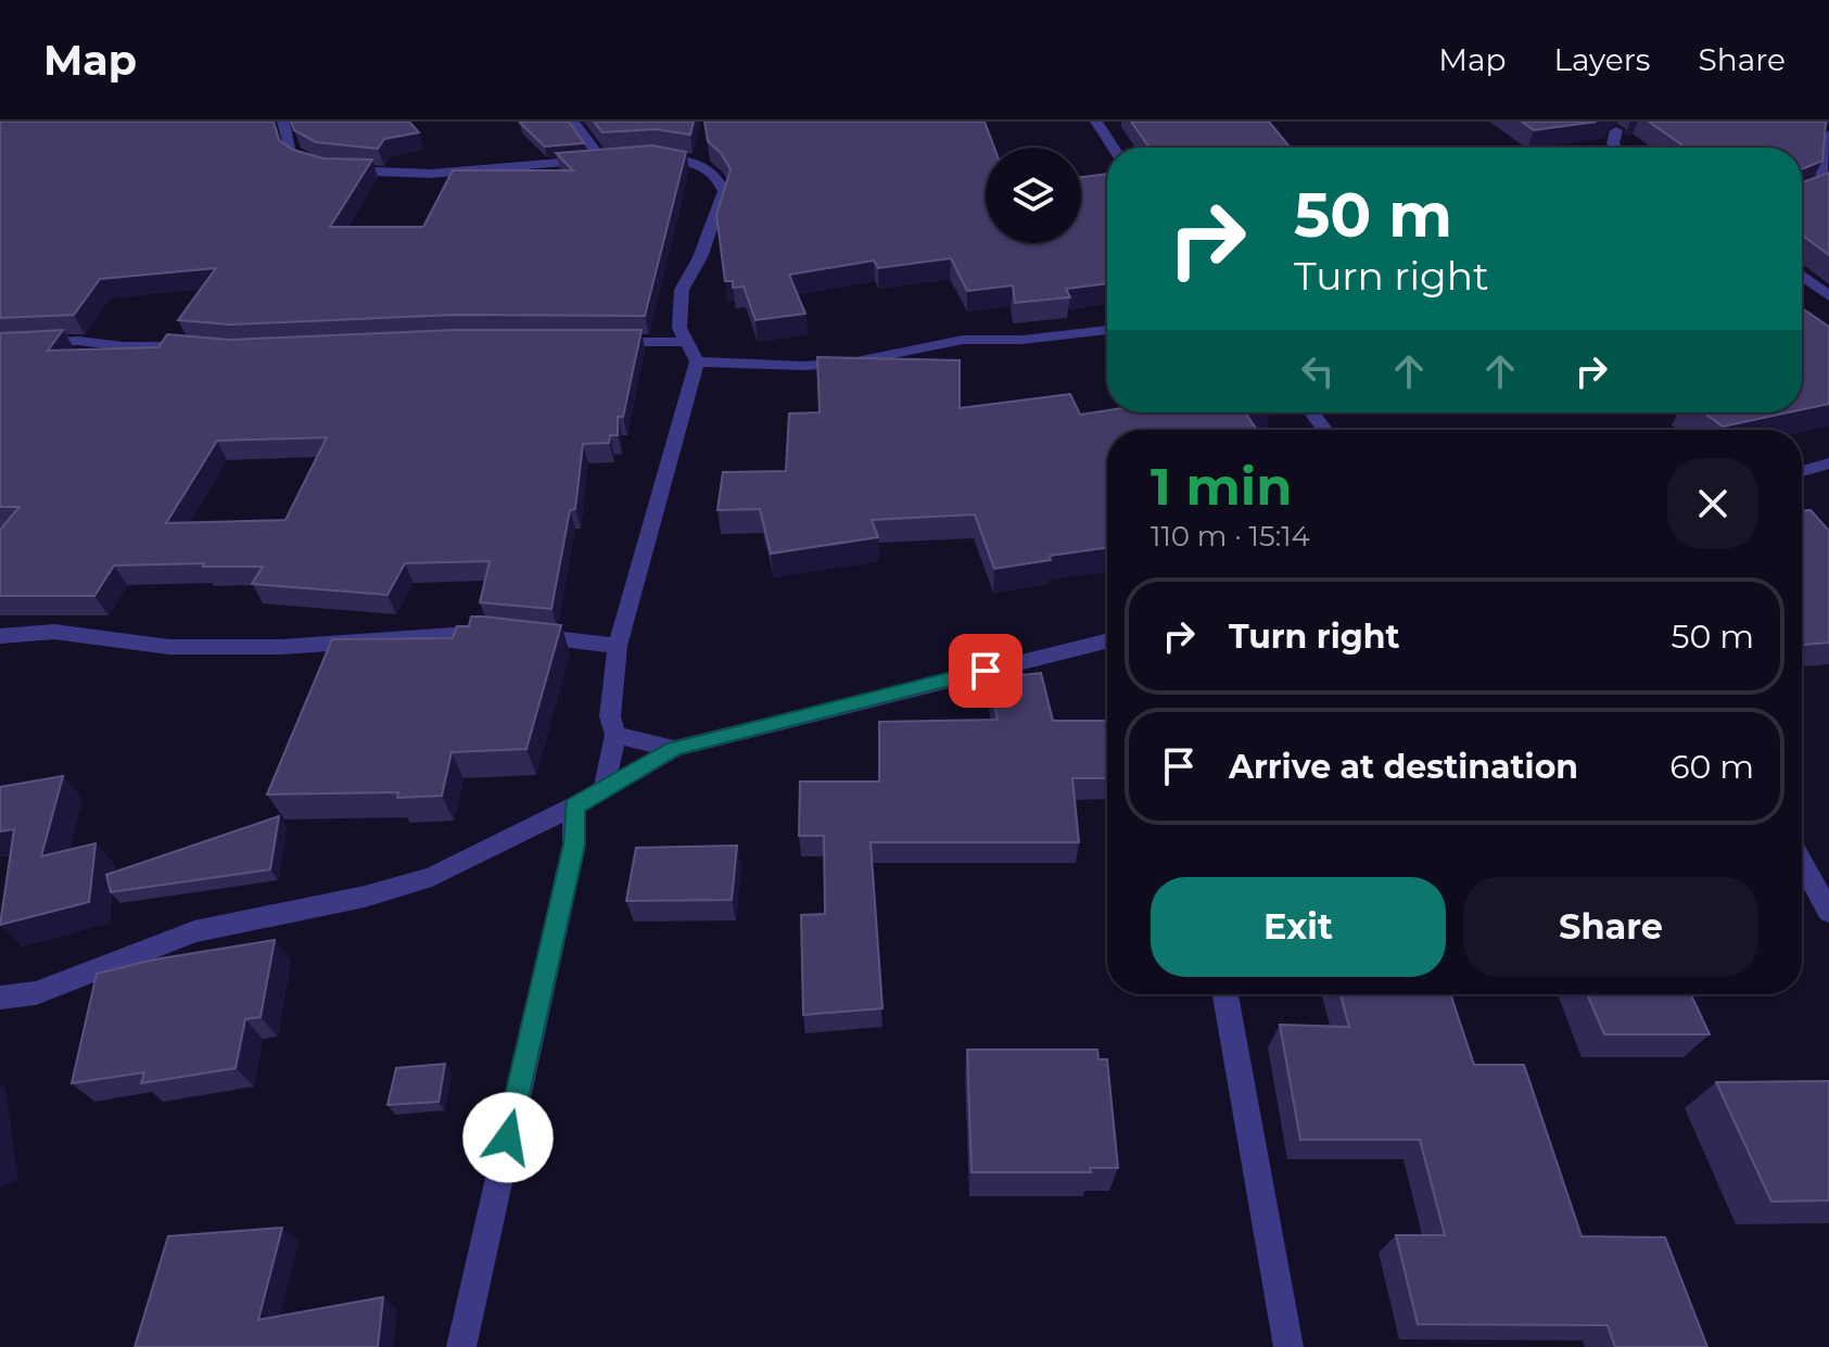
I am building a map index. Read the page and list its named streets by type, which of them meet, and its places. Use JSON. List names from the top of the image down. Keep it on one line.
{"page":{"header":"Map","nav":["Map","Layers","Share"],"turn":["50 m","Turn right"],"heading":["1 min","110 m · 15:14"],"list":[{"name":"Turn right","value":"50 m"},{"name":"Arrive at destination","value":"60 m"}],"buttons":["Exit","Share"]}}
